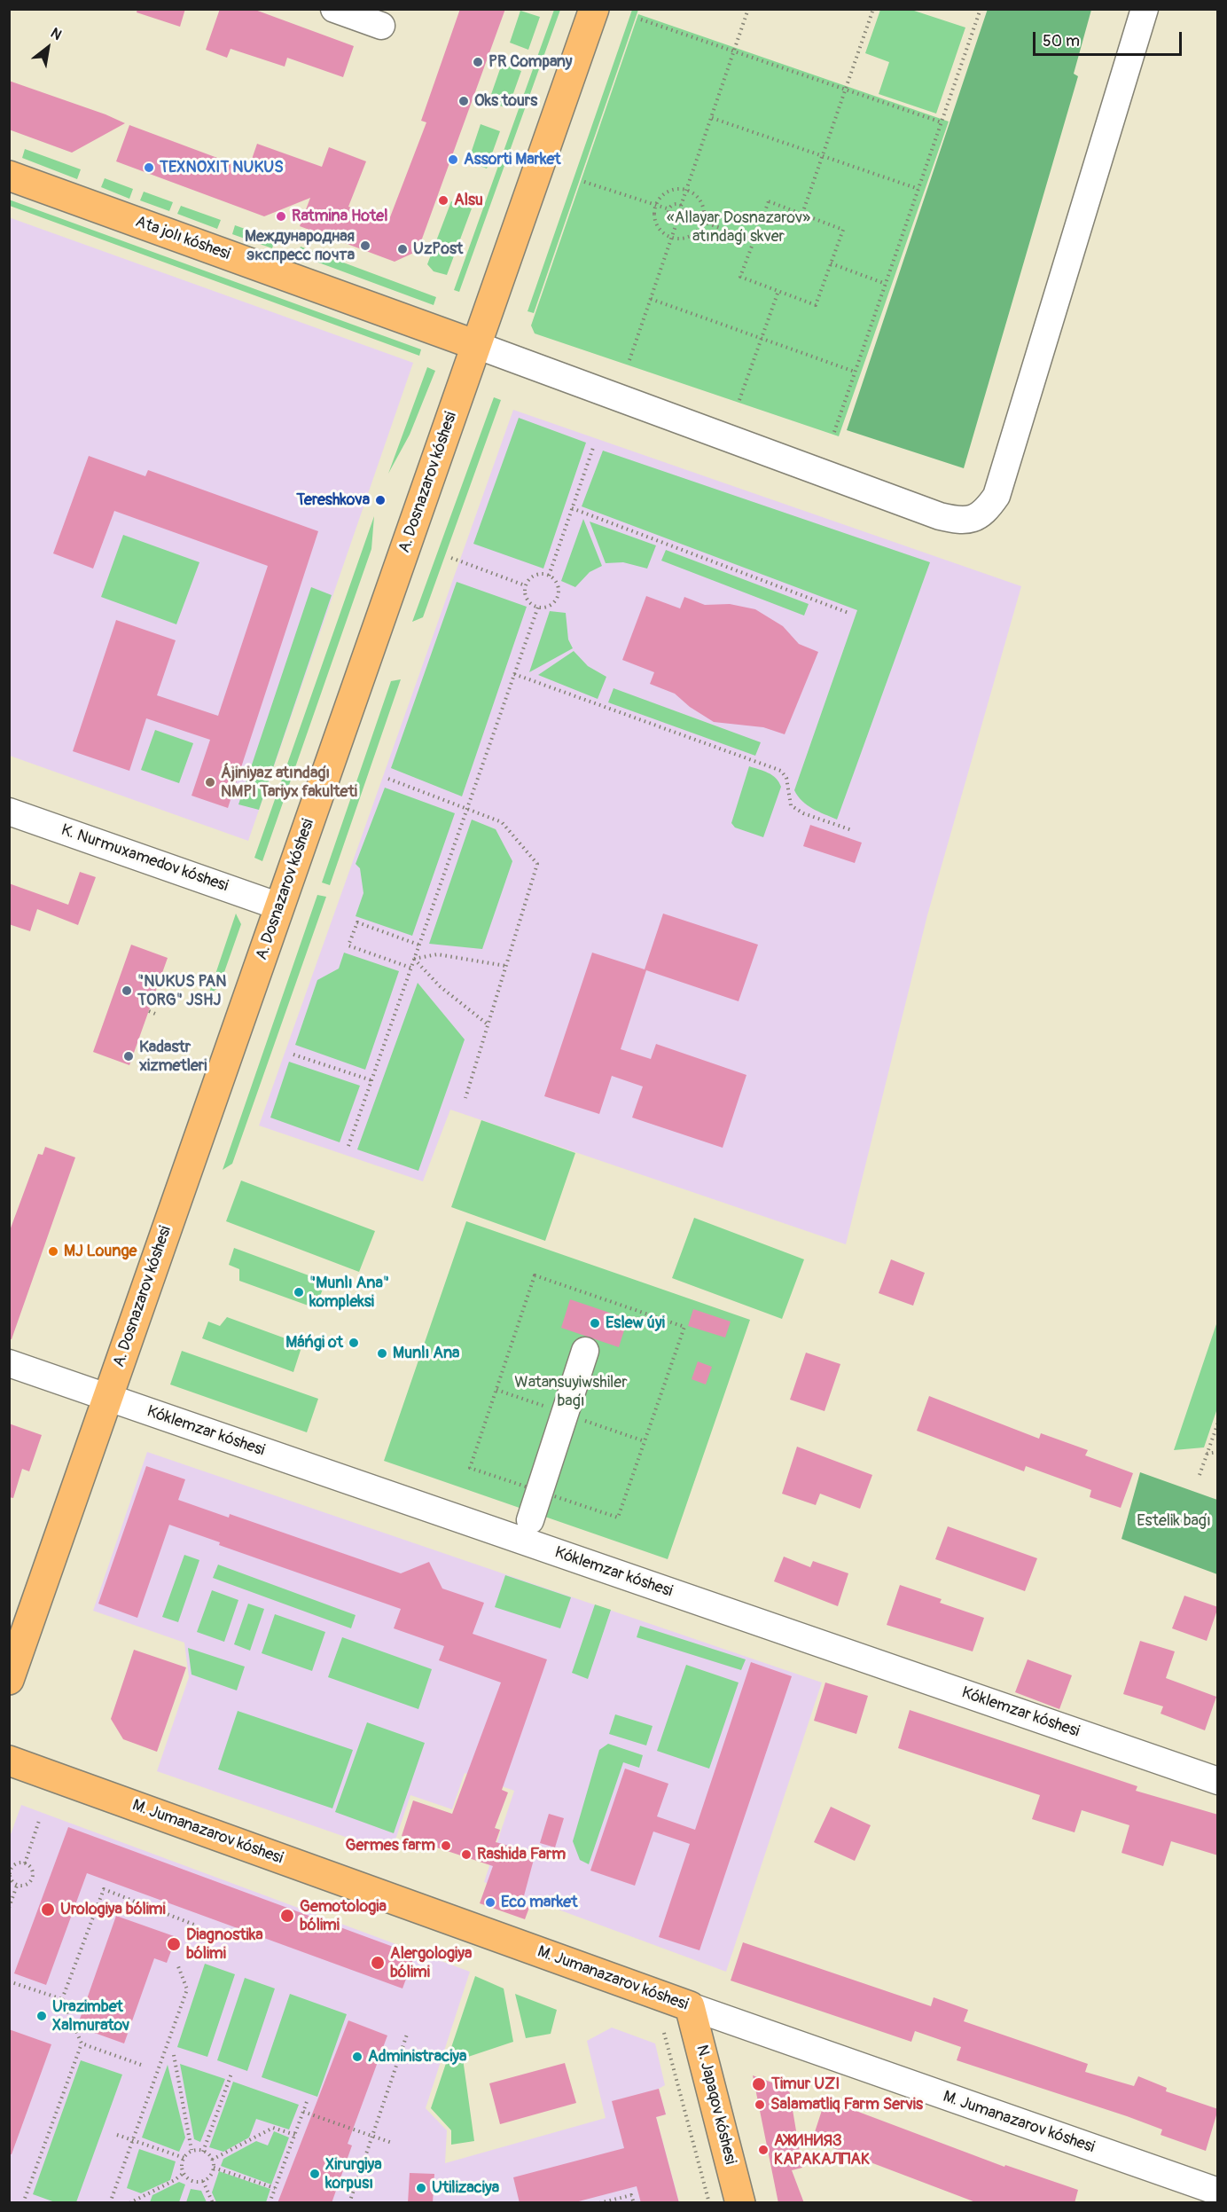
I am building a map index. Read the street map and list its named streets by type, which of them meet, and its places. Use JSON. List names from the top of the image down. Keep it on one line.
{"streets":{"main road":["Ata jolı kóshesi","A. Dosnazarov kóshesi","M. Jumanazarov kóshesi","N. Japaqov kóshesi"],"street":["K. Nurmuxamedov kóshesi","Kóklemzar kóshesi"]},"crossings":[["Ata jolı kóshesi","A. Dosnazarov kóshesi"],["A. Dosnazarov kóshesi","K. Nurmuxamedov kóshesi"],["A. Dosnazarov kóshesi","Kóklemzar kóshesi"],["M. Jumanazarov kóshesi","N. Japaqov kóshesi"]],"parks":["«Allayar Dosnazarov» atındaǵı skver","Watansuyiwshiler baǵı","Estelik baǵı"],"places":["PR Company","Oks tours","Assorti Market","TEXNOXIT NUKUS","Alsu","Ratmina Hotel","Международная экспресс почта","UzPost","Tereshkova","Ájiniyaz atındaǵı NMPI Tariyx fakulteti","\"NUKUS PAN TORG\" JSHJ","Kadastr xizmetleri","MJ Lounge","\"Munlı Ana\" kompleksi","Eslew úyi","Máńgi ot","Munlı Ana","Germes farm","Rashida Farm","Eco market","Urologiya bólimi","Gemotologia bólimi","Diagnostika bólimi","Alergologiya bólimi","Urazimbet Xalmuratov","Administraciya","Timur UZI","Salamatliq Farm Servis","АЖИНИЯЗ КАРАКАЛПАК","Xirurgiya korpusı","Utilizaciya"],"scale_bar":"50 m","north":"top right"}
